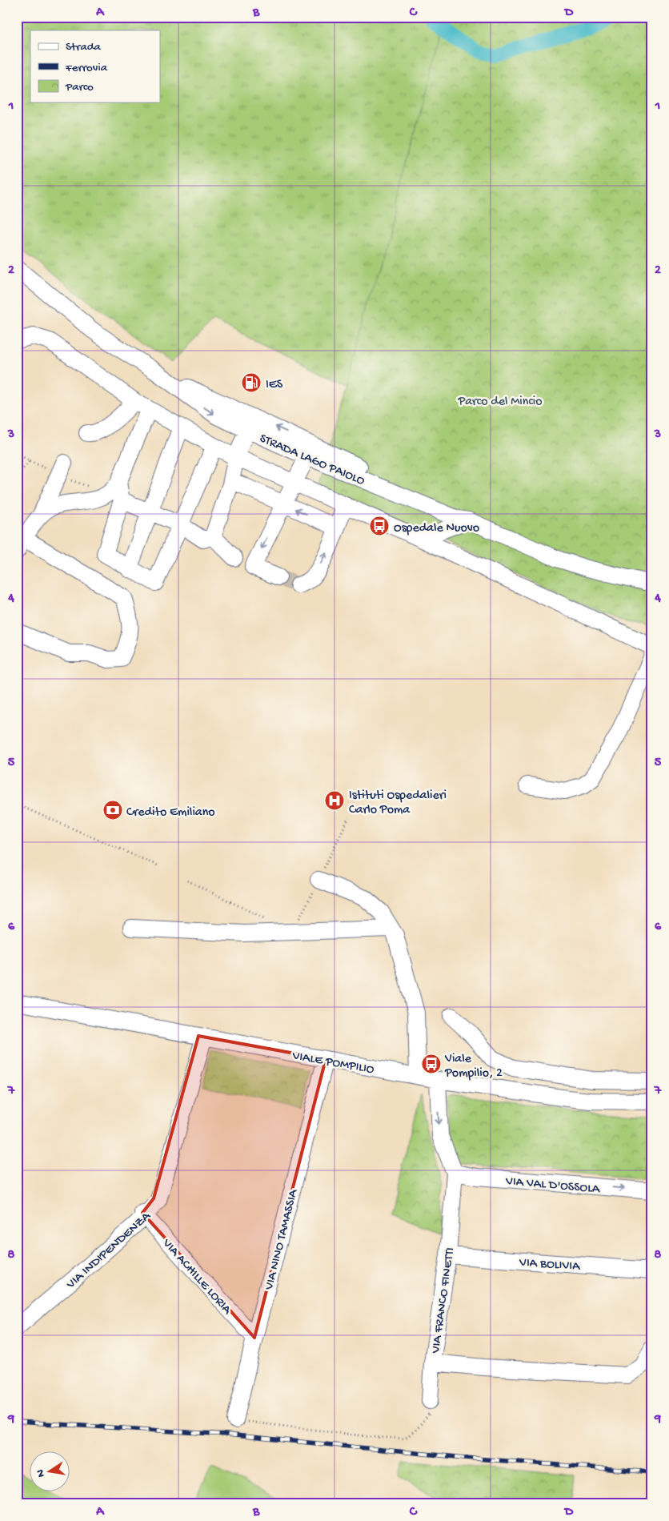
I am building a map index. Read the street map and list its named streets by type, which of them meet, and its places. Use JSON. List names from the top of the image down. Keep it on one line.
{"streets":{"street":["STRADA LAGO PAIOLO","VIALE POMPILIO","VIA VAL D'OSSOLA","VIA NINO TAMASSIA","VIA INDIPENDENZA","VIA BOLIVIA","VIA ACHILLE LORIA","VIA FRANCO FINETTI"]},"crossings":[["VIALE POMPILIO","VIA NINO TAMASSIA"],["VIALE POMPILIO","VIA INDIPENDENZA"],["VIALE POMPILIO","VIA FRANCO FINETTI"],["VIA VAL D'OSSOLA","VIA FRANCO FINETTI"],["VIA NINO TAMASSIA","VIA ACHILLE LORIA"],["VIA INDIPENDENZA","VIA ACHILLE LORIA"],["VIA BOLIVIA","VIA FRANCO FINETTI"]],"parks":["Parco del Mincio"],"places":{"fuel station":["IES"],"bus stop":["Ospedale Nuovo","Viale Pompilio, 2"],"hospital":["Istituti Ospedalieri Carlo Poma"],"bank":["Credito Emiliano"]},"legend":["Strada","Ferrovia","Parco"],"north":"left","grid":{"columns":["A","B","C","D"],"rows":["1","2","3","4","5","6","7","8","9"]}}
